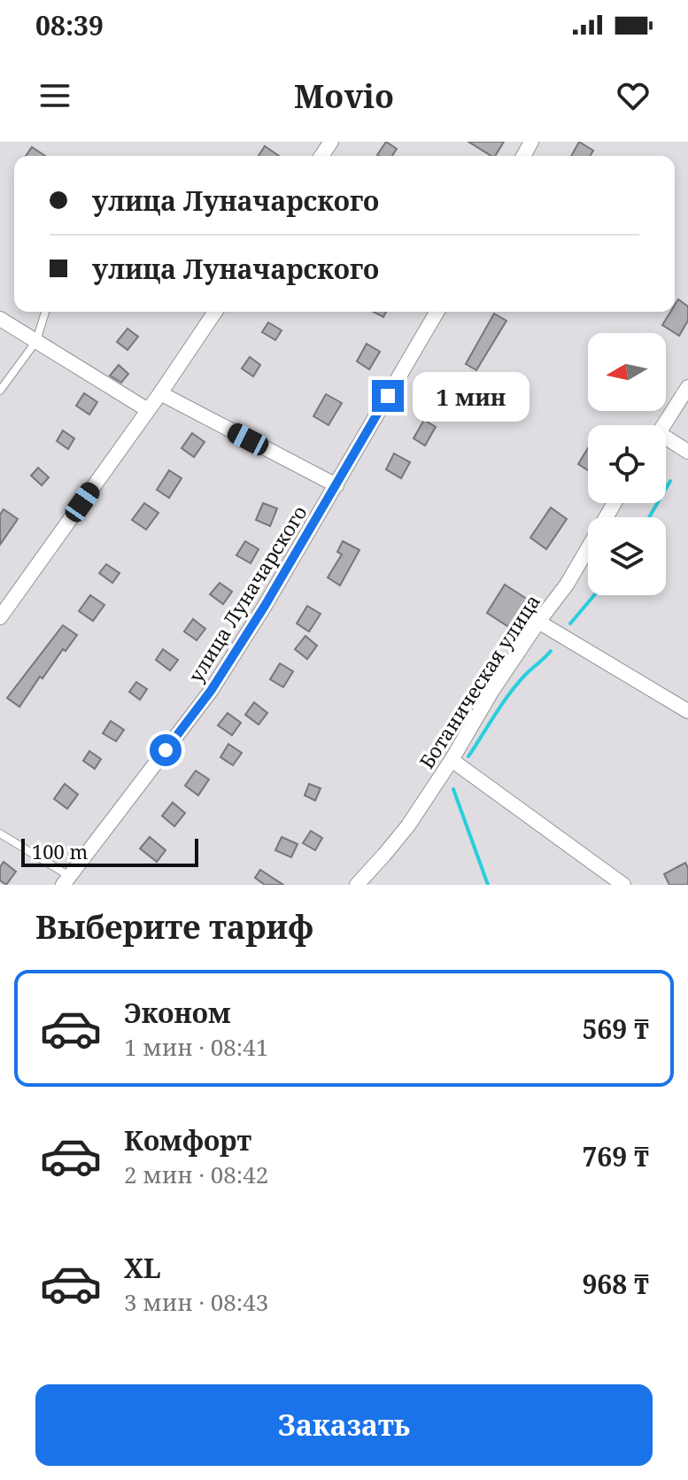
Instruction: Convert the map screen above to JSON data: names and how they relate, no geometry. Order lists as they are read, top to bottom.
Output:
{
  "streets": {
    "street": ["улица Луначарского", "Ботаническая улица"]
  },
  "scale_bar": "100 m",
  "north": "left",
  "page": {
    "status": "08:39",
    "header": "Movio",
    "banner": ["улица Луначарского", "улица Луначарского"],
    "bubble": "1 мин",
    "scale": "100 m",
    "heading": "Выберите тариф",
    "list": [
      {
        "name": "Эконом",
        "note": "1 мин · 08:41",
        "value": "569 ₸"
      },
      {
        "name": "Комфорт",
        "note": "2 мин · 08:42",
        "value": "769 ₸"
      },
      {
        "name": "XL",
        "note": "3 мин · 08:43",
        "value": "968 ₸"
      }
    ],
    "buttons": "Заказать"
  }
}
